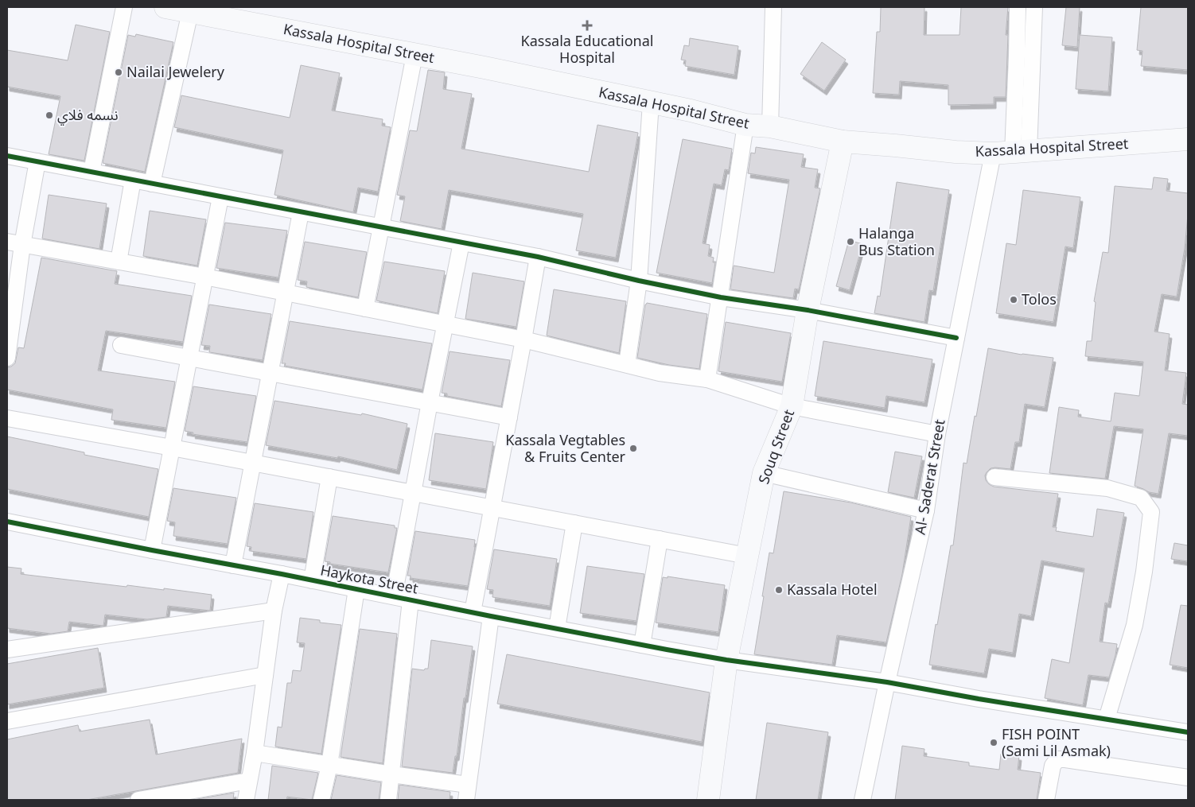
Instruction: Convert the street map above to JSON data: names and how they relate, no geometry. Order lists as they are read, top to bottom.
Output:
{
  "streets": {
    "main road": ["Kassala Hospital Street", "Souq Street"],
    "street": ["Al- Saderat Street", "Haykota Street"]
  },
  "crossings": [
    ["Kassala Hospital Street", "Souq Street"],
    ["Kassala Hospital Street", "Al- Saderat Street"],
    ["Souq Street", "Haykota Street"],
    ["Al- Saderat Street", "Haykota Street"]
  ],
  "places": {
    "health": ["Kassala Educational Hospital"],
    "other": [
      "Nailai Jewelery",
      "نسمه فلاي",
      "Halanga Bus Station",
      "Tolos",
      "Kassala Vegtables & Fruits Center",
      "Kassala Hotel",
      "FISH POINT (Sami Lil Asmak)"
    ]
  }
}
